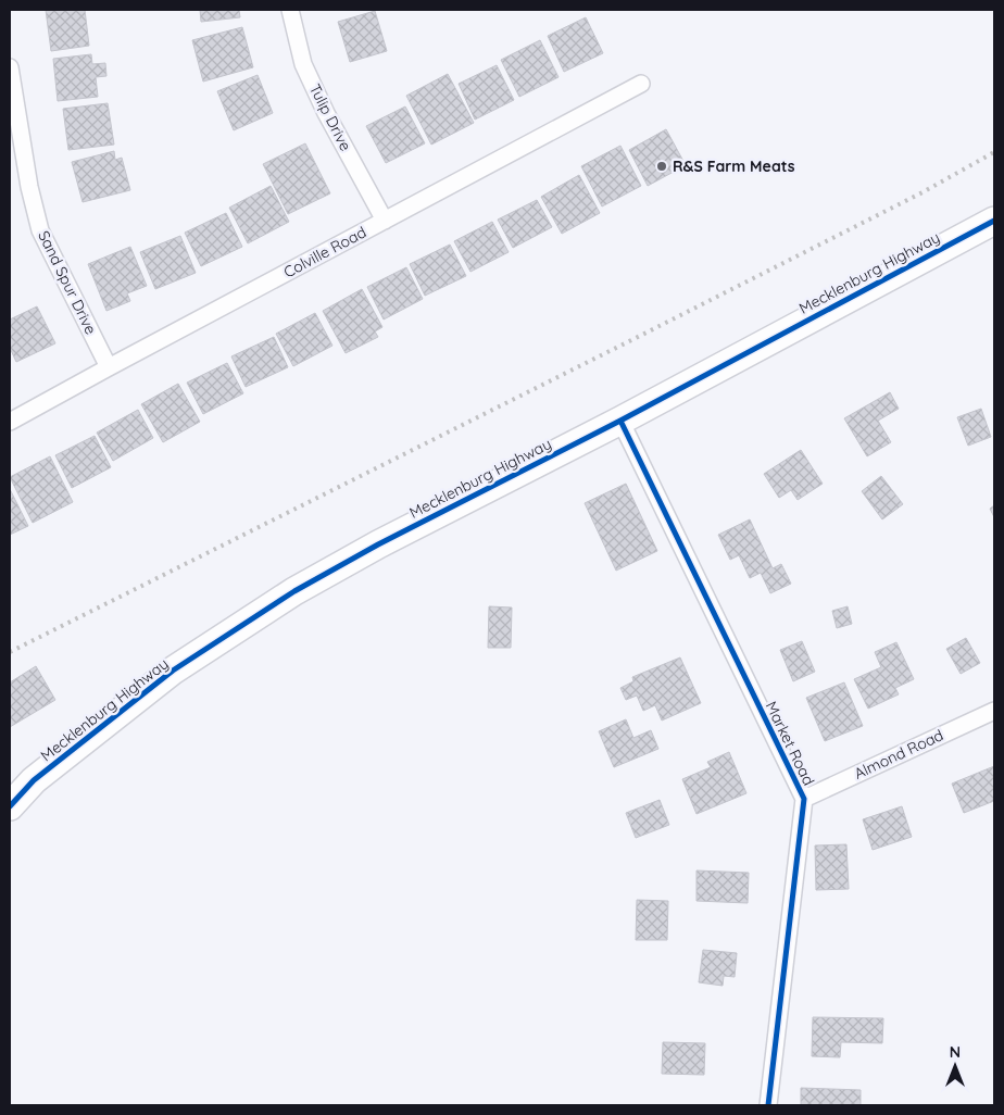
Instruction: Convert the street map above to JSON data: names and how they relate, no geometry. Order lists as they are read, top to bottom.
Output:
{
  "streets": {
    "main road": ["Mecklenburg Highway"],
    "street": [
      "Tulip Drive",
      "Colville Road",
      "Sand Spur Drive",
      "Market Road",
      "Almond Road"
    ]
  },
  "crossings": [
    ["Tulip Drive", "Colville Road"],
    ["Colville Road", "Sand Spur Drive"],
    ["Mecklenburg Highway", "Market Road"],
    ["Market Road", "Almond Road"]
  ],
  "places": ["R&S Farm Meats"],
  "north": "top"
}
